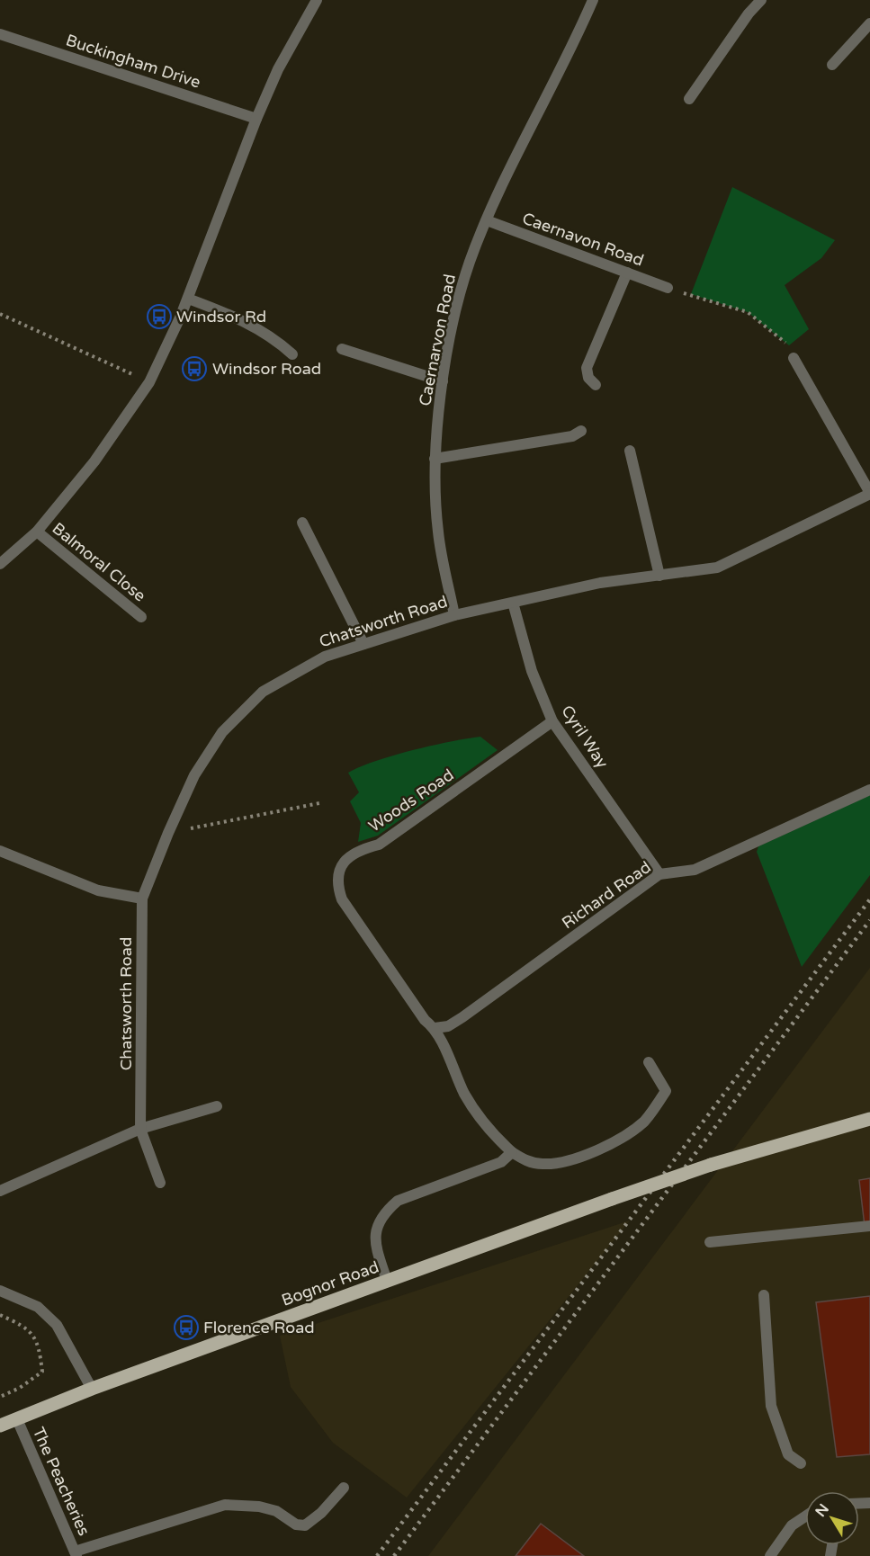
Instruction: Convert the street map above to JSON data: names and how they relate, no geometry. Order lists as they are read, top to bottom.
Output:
{
  "streets": {
    "main road": ["Bognor Road"],
    "street": [
      "Buckingham Drive",
      "Caernavon Road",
      "Caernarvon Road",
      "Balmoral Close",
      "Chatsworth Road",
      "Cyril Way",
      "Woods Road",
      "Richard Road",
      "The Peacheries"
    ]
  },
  "crossings": [
    ["Caernavon Road", "Caernarvon Road"],
    ["Caernarvon Road", "Chatsworth Road"],
    ["Chatsworth Road", "Cyril Way"],
    ["Cyril Way", "Woods Road"],
    ["Cyril Way", "Richard Road"],
    ["Woods Road", "Richard Road"],
    ["Bognor Road", "The Peacheries"]
  ],
  "places": {
    "bus stop": ["Windsor Rd", "Windsor Road", "Florence Road"]
  },
  "north": "top left"
}
